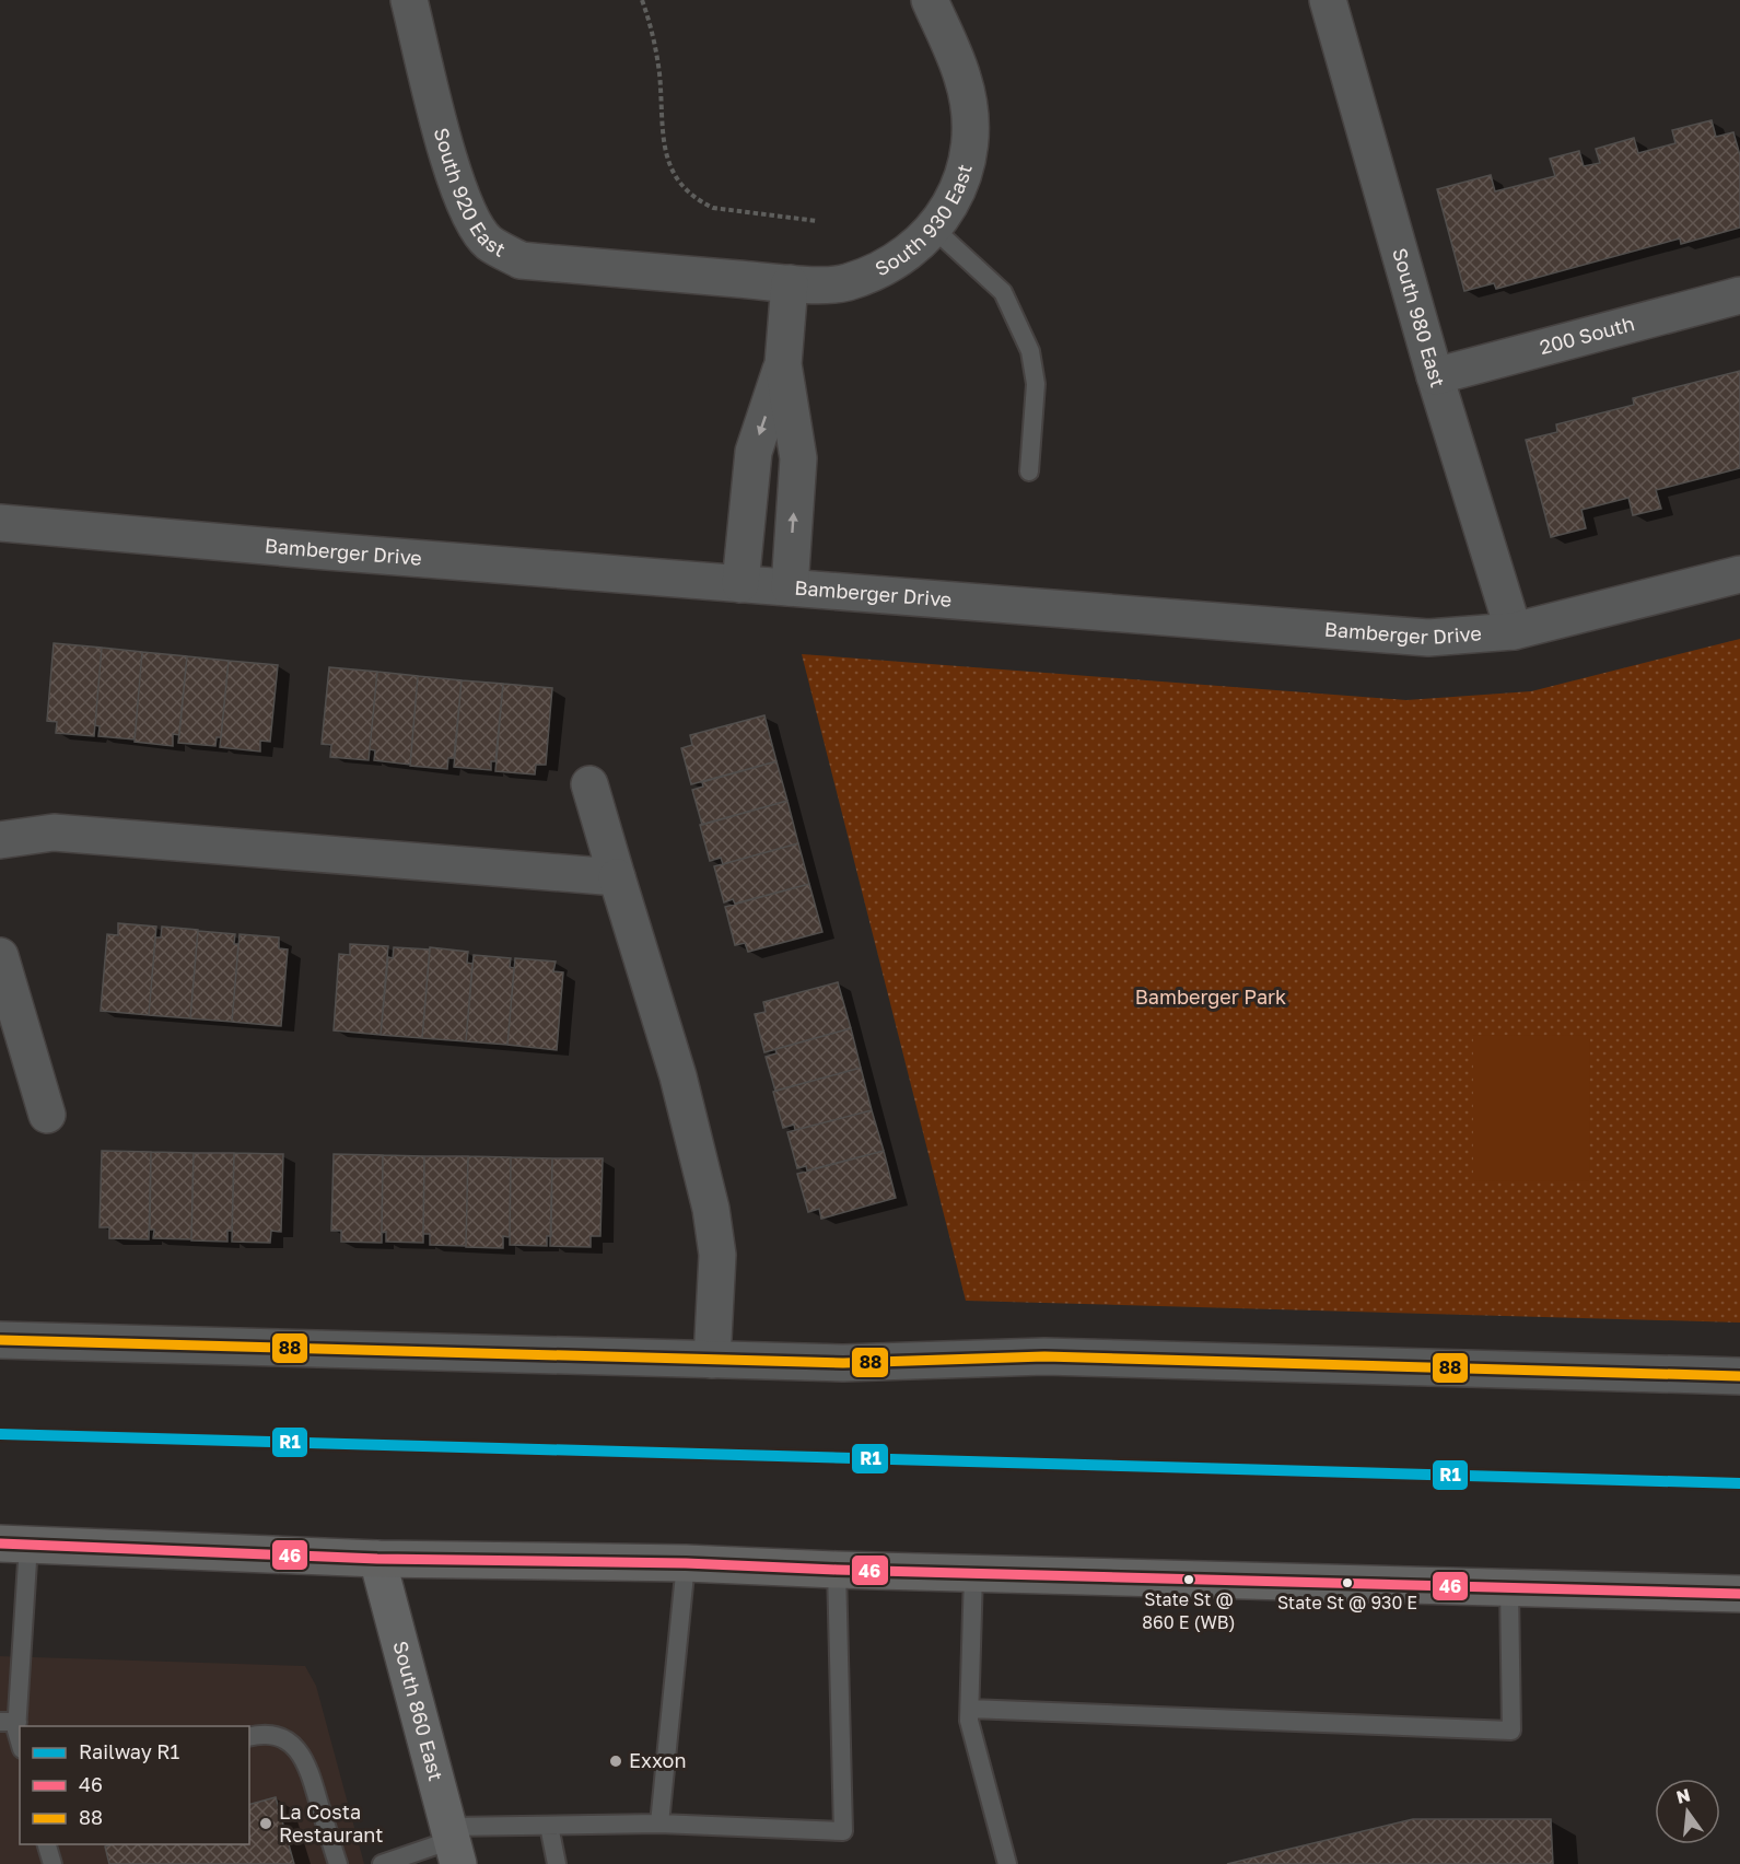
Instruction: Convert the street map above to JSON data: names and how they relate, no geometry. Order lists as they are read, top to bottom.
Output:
{
  "streets": {
    "street": [
      "South 920 East",
      "South 930 East",
      "South 980 East",
      "200 South",
      "Bamberger Drive",
      "South 860 East"
    ]
  },
  "crossings": [
    ["South 920 East", "South 930 East"],
    ["South 980 East", "200 South"],
    ["South 980 East", "Bamberger Drive"]
  ],
  "parks": ["Bamberger Park"],
  "places": [
    "State St @ 860 E (WB)",
    "State St @ 930 E",
    "Exxon",
    "La Costa Restaurant"
  ],
  "lines": ["transit line 88", "rail line R1", "transit line 46"],
  "legend": ["Railway R1", "46", "88"],
  "north": "top"
}
